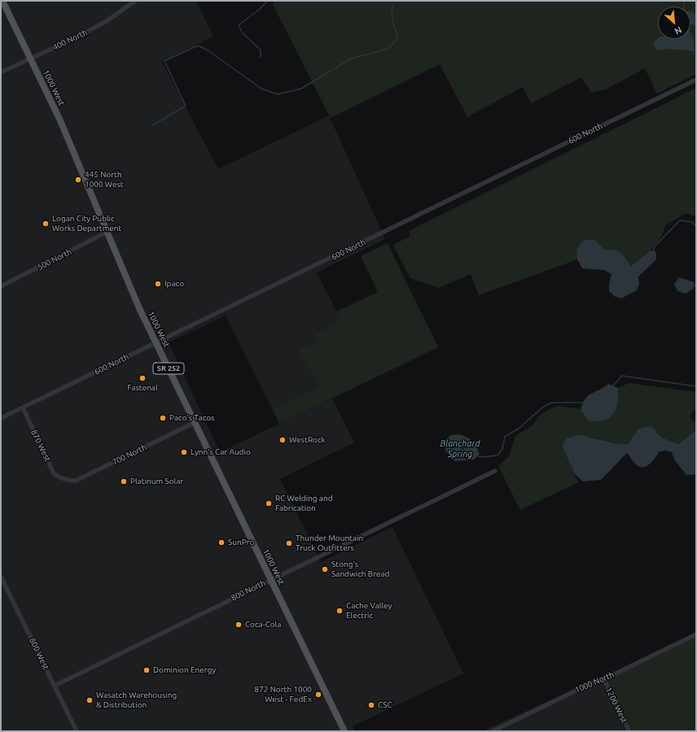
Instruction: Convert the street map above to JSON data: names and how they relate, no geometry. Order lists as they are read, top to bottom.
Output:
{
  "streets": {
    "main road": ["1000 West", "SR 252"],
    "street": [
      "400 North",
      "600 North",
      "500 North",
      "870 West",
      "700 North",
      "800 North",
      "800 West",
      "1000 North",
      "1200 West"
    ]
  },
  "crossings": [
    ["400 North", "1000 West"],
    ["1000 West", "600 North"],
    ["1000 West", "500 North"],
    ["1000 West", "700 North"],
    ["1000 West", "800 North"],
    ["600 North", "870 West"],
    ["870 West", "700 North"],
    ["800 North", "800 West"],
    ["1000 North", "1200 West"]
  ],
  "water": ["Blanchard Spring"],
  "places": [
    "445 North 1000 West",
    "Logan City Public Works Department",
    "Ipaco",
    "Fastenal",
    "Paco's Tacos",
    "WestRock",
    "Lynn's Car Audio",
    "Platinum Solar",
    "RC Welding and Fabrication",
    "SunPro",
    "Thunder Mountain Truck Outfitters",
    "Stong's Sandwich Bread",
    "Cache Valley Electric",
    "Coca-Cola",
    "Dominion Energy",
    "872 North 1000 West - FedEx",
    "Wasatch Warehousing & Distribution",
    "CSC"
  ],
  "north": "bottom right"
}
